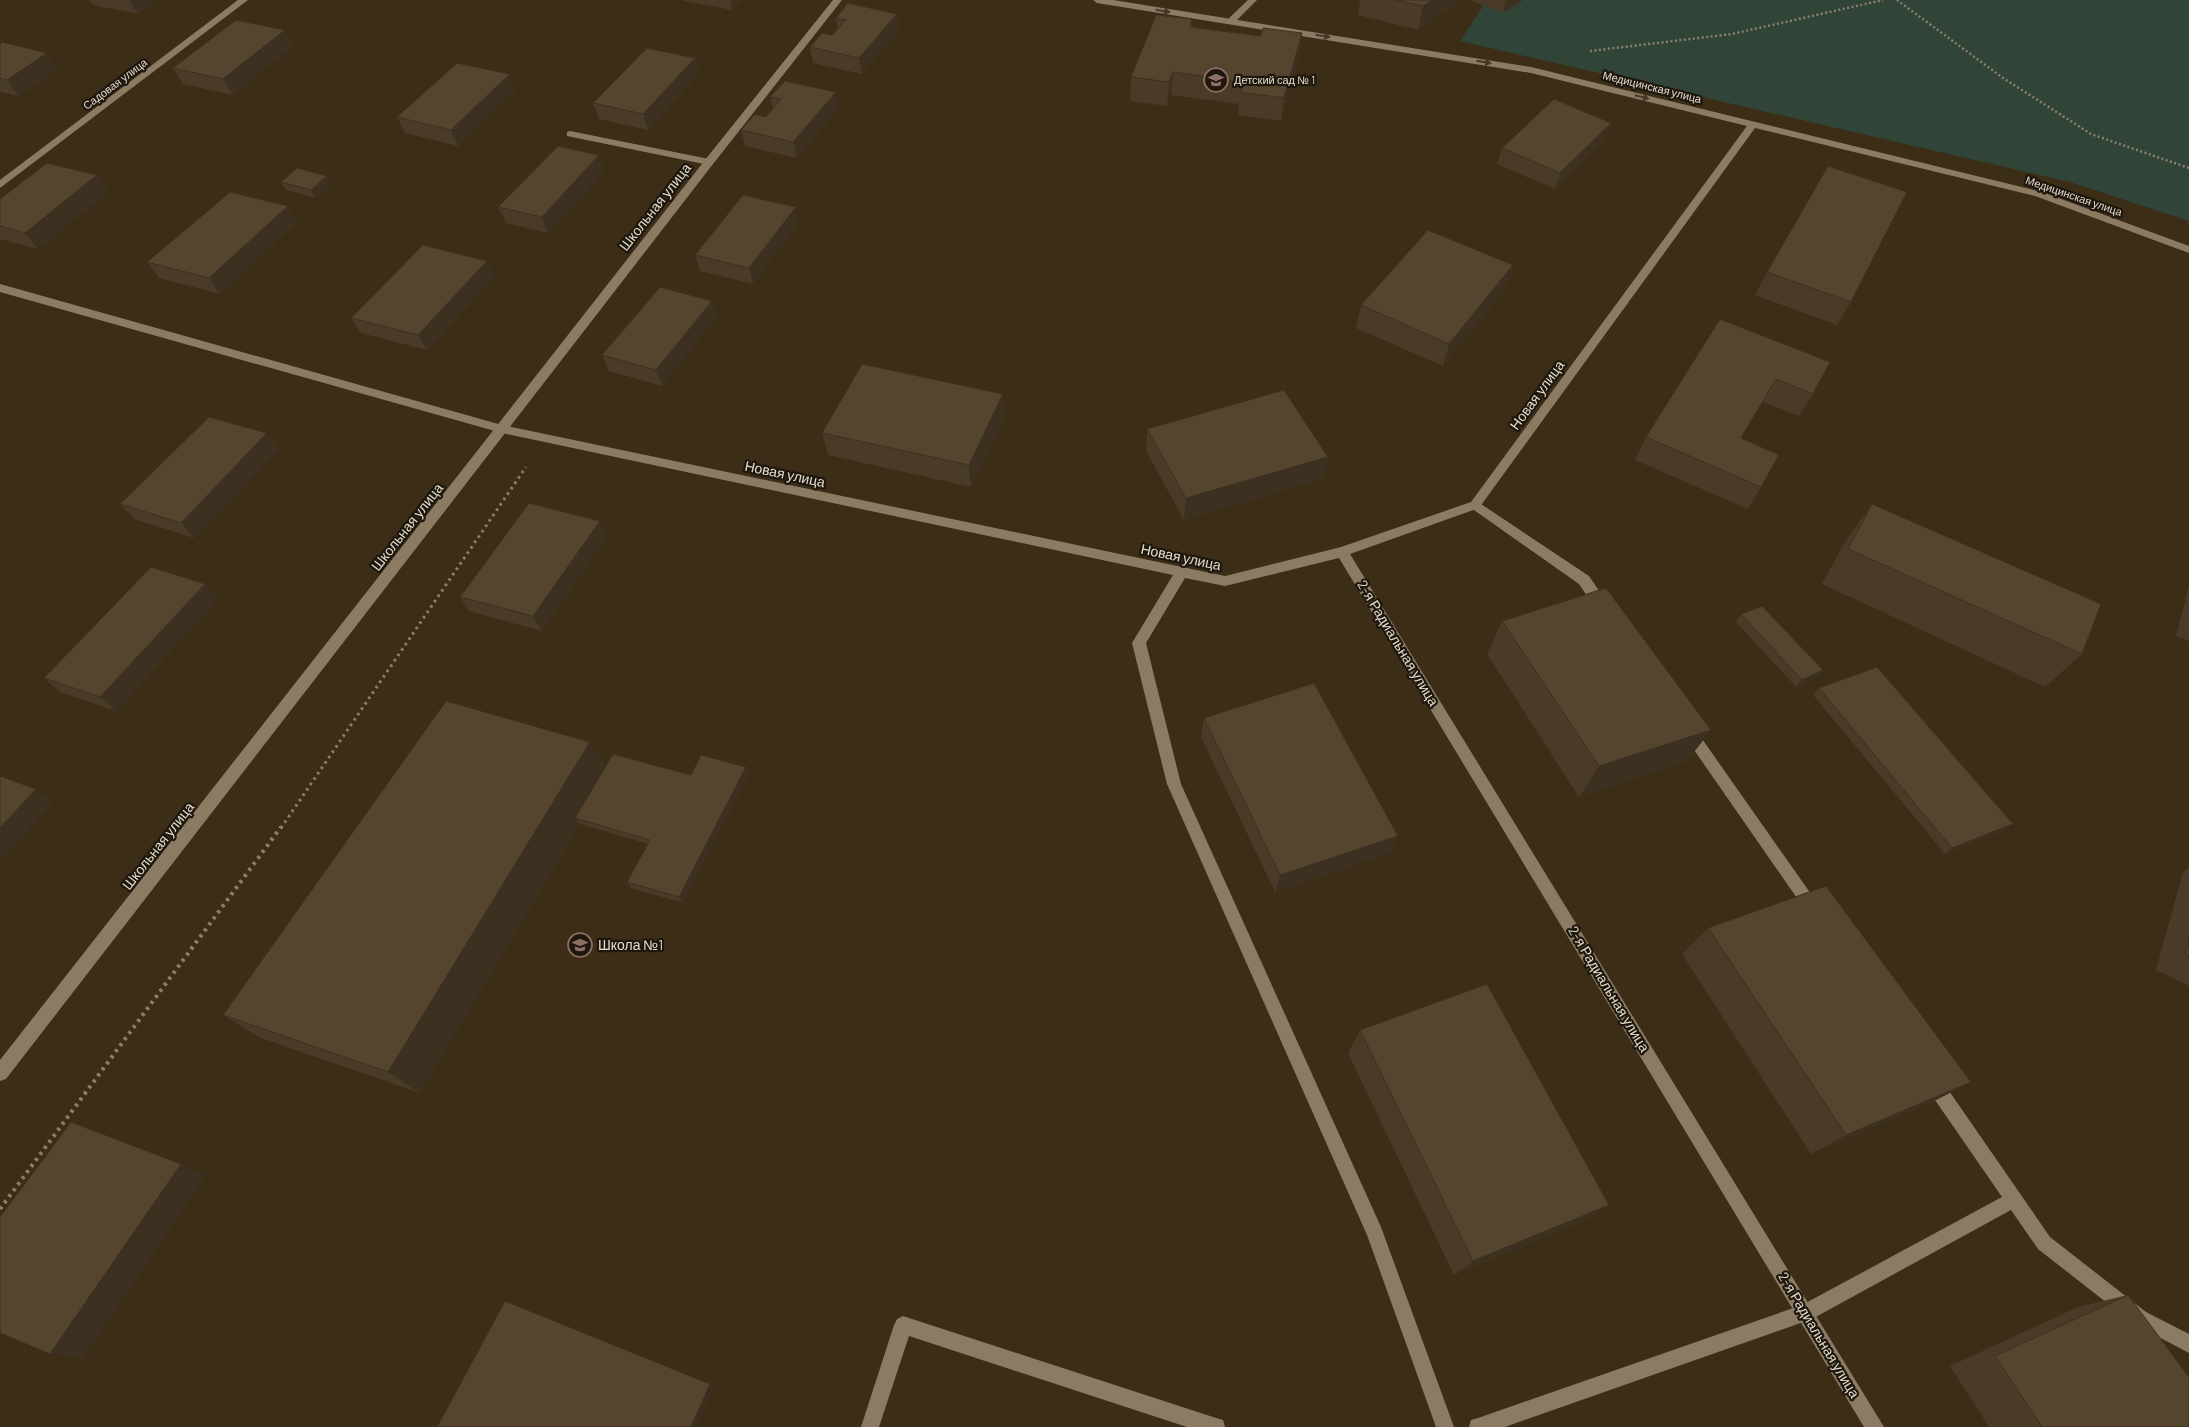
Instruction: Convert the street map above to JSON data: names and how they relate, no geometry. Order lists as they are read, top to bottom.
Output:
{
  "streets": {
    "street": [
      "Садовая улица",
      "Медицинская улица",
      "Школьная улица",
      "Новая улица",
      "2-я Радиальная улица"
    ]
  },
  "crossings": [
    ["Медицинская улица", "Новая улица"],
    ["Школьная улица", "Новая улица"],
    ["Новая улица", "2-я Радиальная улица"]
  ],
  "one_way": ["Медицинская улица"],
  "places": {
    "school or university": ["Детский сад № 1", "Школа №1"]
  }
}
